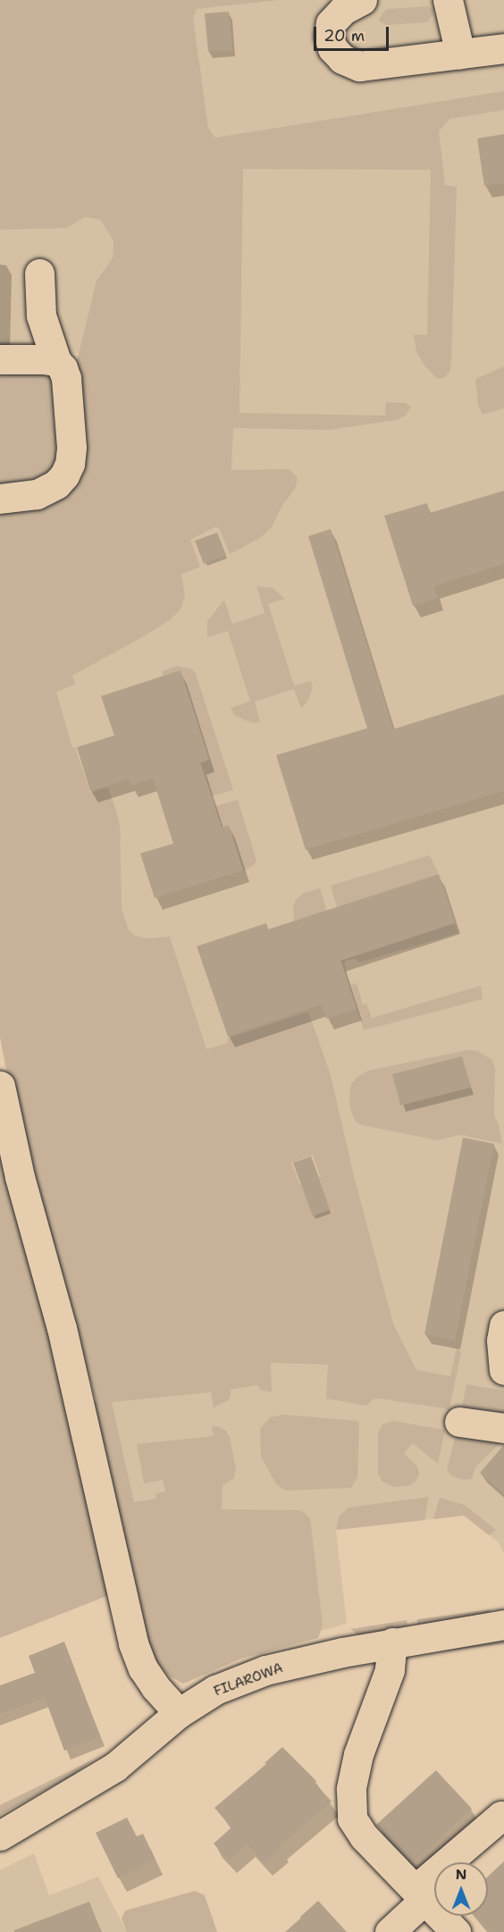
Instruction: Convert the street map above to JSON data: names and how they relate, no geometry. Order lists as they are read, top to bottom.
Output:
{
  "streets": {
    "street": ["FILAROWA"]
  },
  "scale_bar": "20 m",
  "north": "top"
}
